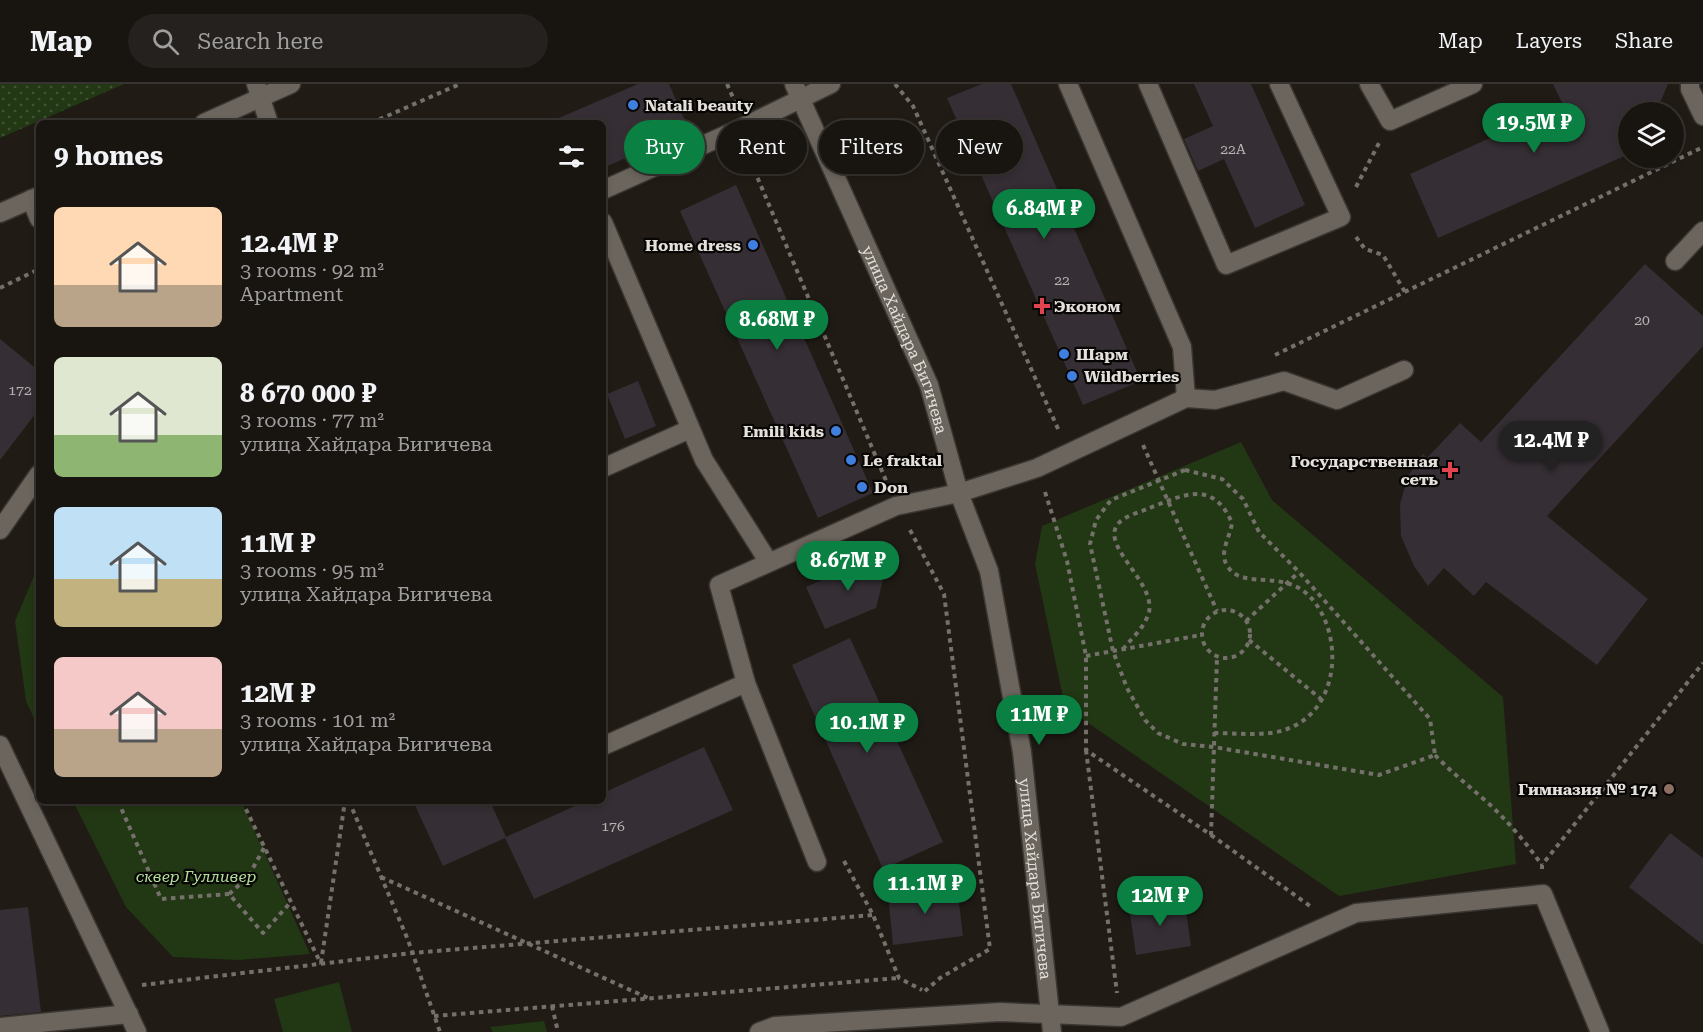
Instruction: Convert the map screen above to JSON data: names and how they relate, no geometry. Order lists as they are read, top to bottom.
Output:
{
  "streets": {
    "street": ["улица Хайдара Бигичева"]
  },
  "parks": ["сквер Гулливер"],
  "places": {
    "other": [
      "Natali beauty",
      "Home dress",
      "Шарм",
      "Wildberries",
      "Emili kids",
      "Le fraktal",
      "Don",
      "Гимназия № 174"
    ],
    "health": ["Эконом", "Государственная сеть"]
  },
  "house_numbers": [
    "22А",
    "22",
    "20",
    "172",
    "176"
  ],
  "page": {
    "header": "Map",
    "search": "Search here",
    "nav": ["Map", "Layers", "Share"],
    "price": [
      "19.5M ₽",
      "6.84M ₽",
      "8.68M ₽",
      "12.4M ₽",
      "8.67M ₽",
      "11M ₽",
      "10.1M ₽",
      "11.1M ₽",
      "12M ₽"
    ],
    "chip": [
      "Buy",
      "Rent",
      "Filters",
      "New"
    ],
    "heading": "9 homes",
    "list": [
      {
        "name": "12.4M ₽",
        "note": "3 rooms · 92 m² · Apartment"
      },
      {
        "name": "8 670 000 ₽",
        "note": "3 rooms · 77 m² · улица Хайдара Бигичева"
      },
      {
        "name": "11M ₽",
        "note": "3 rooms · 95 m² · улица Хайдара Бигичева"
      },
      {
        "name": "12M ₽",
        "note": "3 rooms · 101 m² · улица Хайдара Бигичева"
      }
    ]
  }
}
